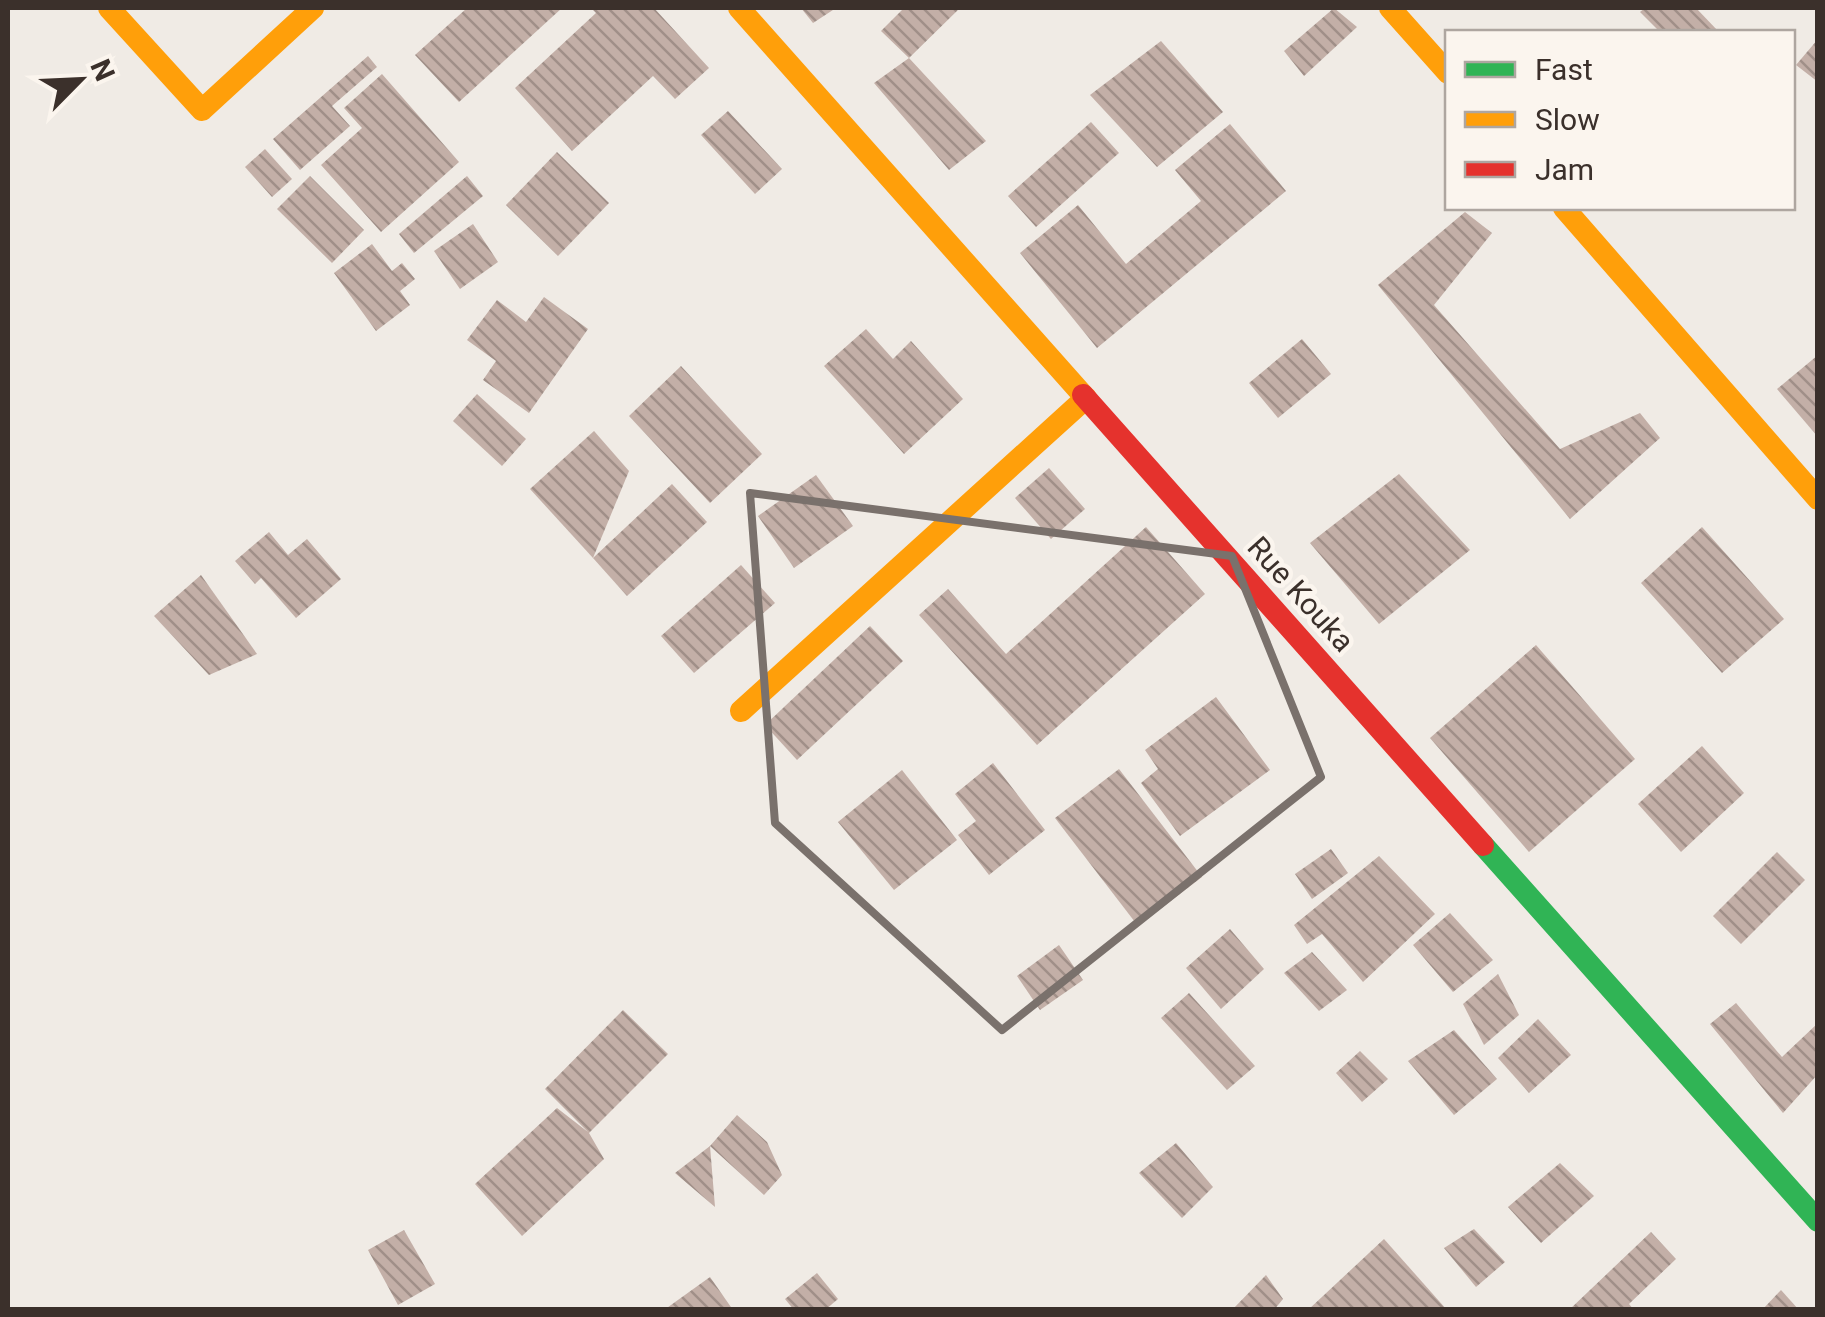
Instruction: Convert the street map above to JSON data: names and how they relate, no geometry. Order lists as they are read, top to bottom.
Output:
{
  "streets": {
    "street": ["Rue Kouka"]
  },
  "legend": ["Fast", "Slow", "Jam"],
  "north": "top right"
}
